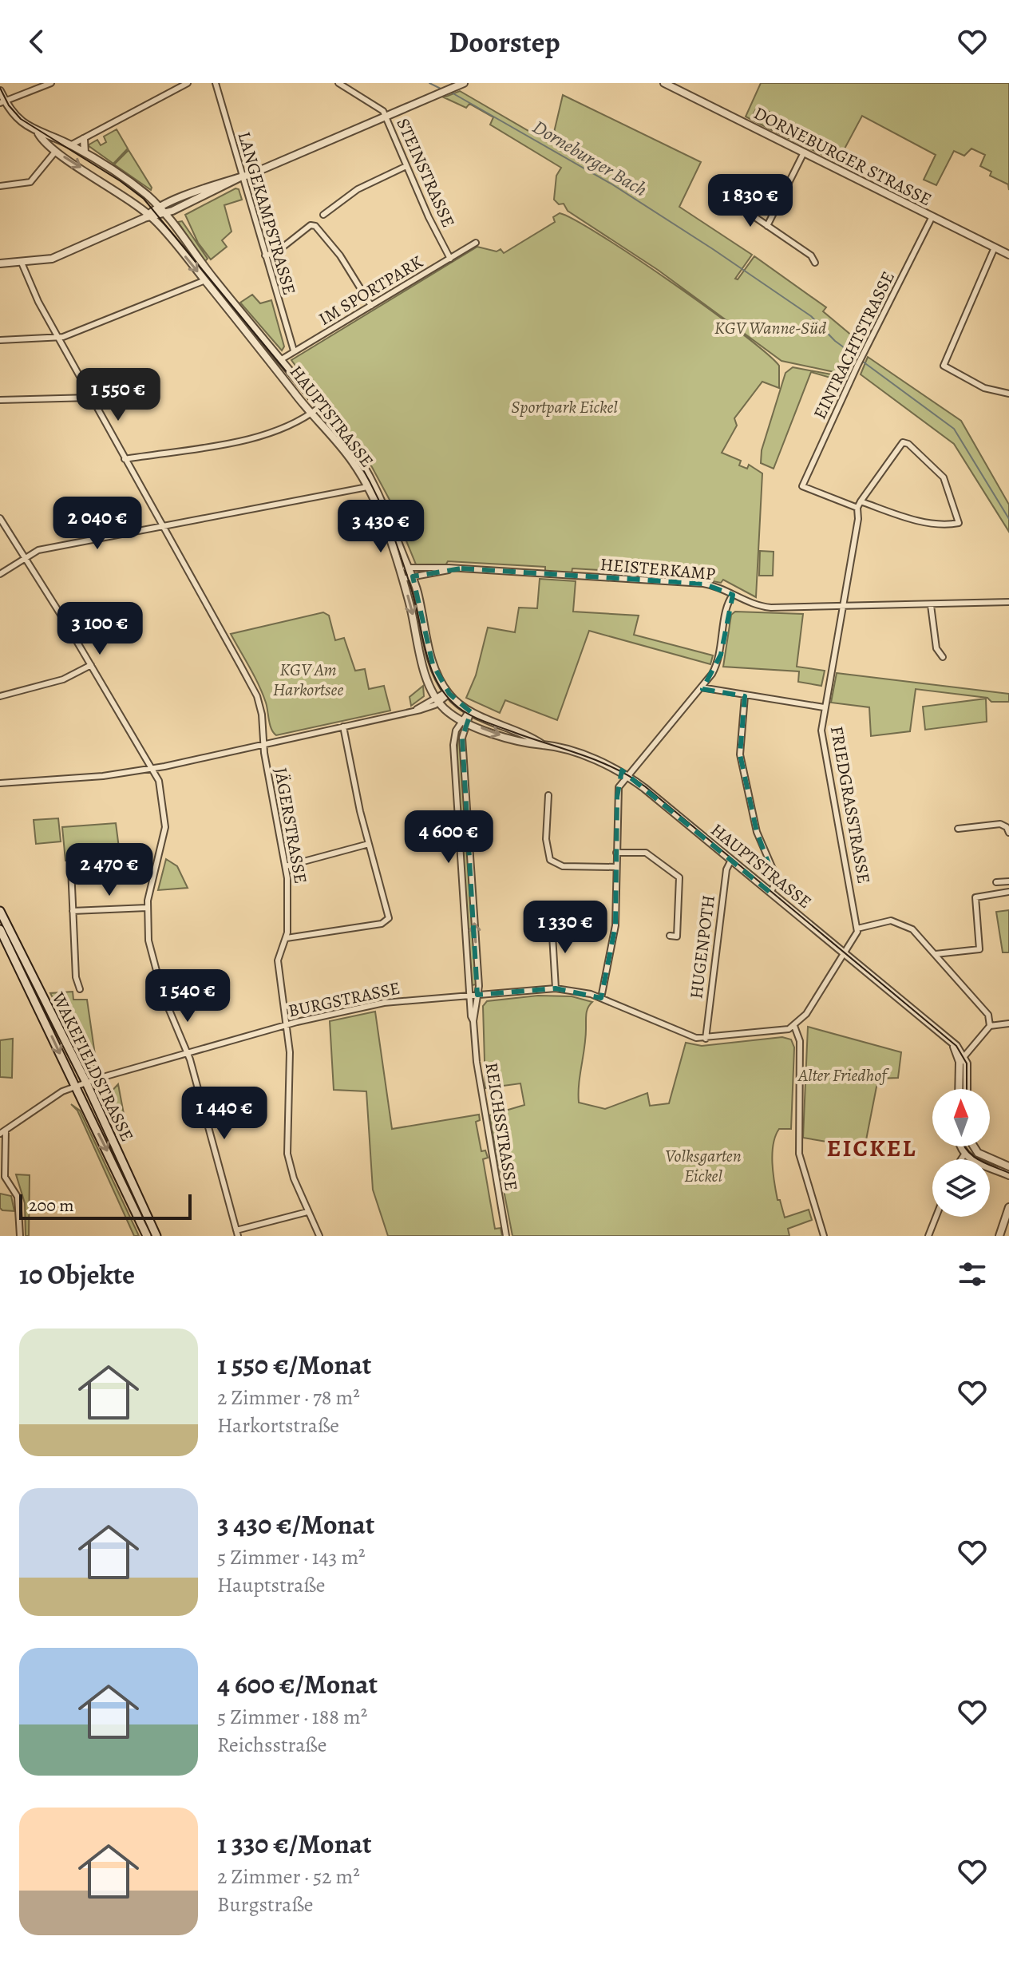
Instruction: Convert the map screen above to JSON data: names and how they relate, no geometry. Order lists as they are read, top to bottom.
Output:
{
  "streets": {
    "main road": ["WAKEFIELDSTRASSE"],
    "street": [
      "DORNEBURGER STRASSE",
      "STEINSTRASSE",
      "LANGEKAMPSTRASSE",
      "IM SPORTPARK",
      "EINTRACHTSTRASSE",
      "HAUPTSTRASSE",
      "HEISTERKAMP",
      "FRIEDGRASSTRASSE",
      "JÄGERSTRASSE",
      "HUGENPOTH",
      "BURGSTRASSE",
      "REICHSSTRASSE"
    ]
  },
  "crossings": [
    ["DORNEBURGER STRASSE", "EINTRACHTSTRASSE"],
    ["STEINSTRASSE", "IM SPORTPARK"],
    ["LANGEKAMPSTRASSE", "IM SPORTPARK"],
    ["IM SPORTPARK", "HAUPTSTRASSE"],
    ["EINTRACHTSTRASSE", "FRIEDGRASSTRASSE"],
    ["HAUPTSTRASSE", "HEISTERKAMP"],
    ["HAUPTSTRASSE", "HUGENPOTH"],
    ["HAUPTSTRASSE", "REICHSSTRASSE"],
    ["HEISTERKAMP", "FRIEDGRASSTRASSE"],
    ["JÄGERSTRASSE", "BURGSTRASSE"],
    ["HUGENPOTH", "BURGSTRASSE"],
    ["BURGSTRASSE", "WAKEFIELDSTRASSE"],
    ["BURGSTRASSE", "REICHSSTRASSE"]
  ],
  "districts": ["EICKEL"],
  "water": ["Dorneburger Bach"],
  "parks": [
    "KGV Wanne-Süd",
    "Sportpark Eickel",
    "KGV Am Harkortsee",
    "Alter Friedhof",
    "Volksgarten Eickel"
  ],
  "scale_bar": "200 m",
  "north": "top",
  "page": {
    "header": "Doorstep",
    "price": [
      "1 830 €",
      "1 550 €",
      "2 040 €",
      "3 430 €",
      "3 100 €",
      "4 600 €",
      "2 470 €",
      "1 330 €",
      "1 540 €",
      "1 440 €"
    ],
    "scale": "200 m",
    "heading": "10 Objekte",
    "list": [
      {
        "name": "1 550 €/Monat",
        "note": "2 Zimmer · 78 m² · Harkortstraße"
      },
      {
        "name": "3 430 €/Monat",
        "note": "5 Zimmer · 143 m² · Hauptstraße"
      },
      {
        "name": "4 600 €/Monat",
        "note": "5 Zimmer · 188 m² · Reichsstraße"
      },
      {
        "name": "1 330 €/Monat",
        "note": "2 Zimmer · 52 m² · Burgstraße"
      }
    ]
  }
}
